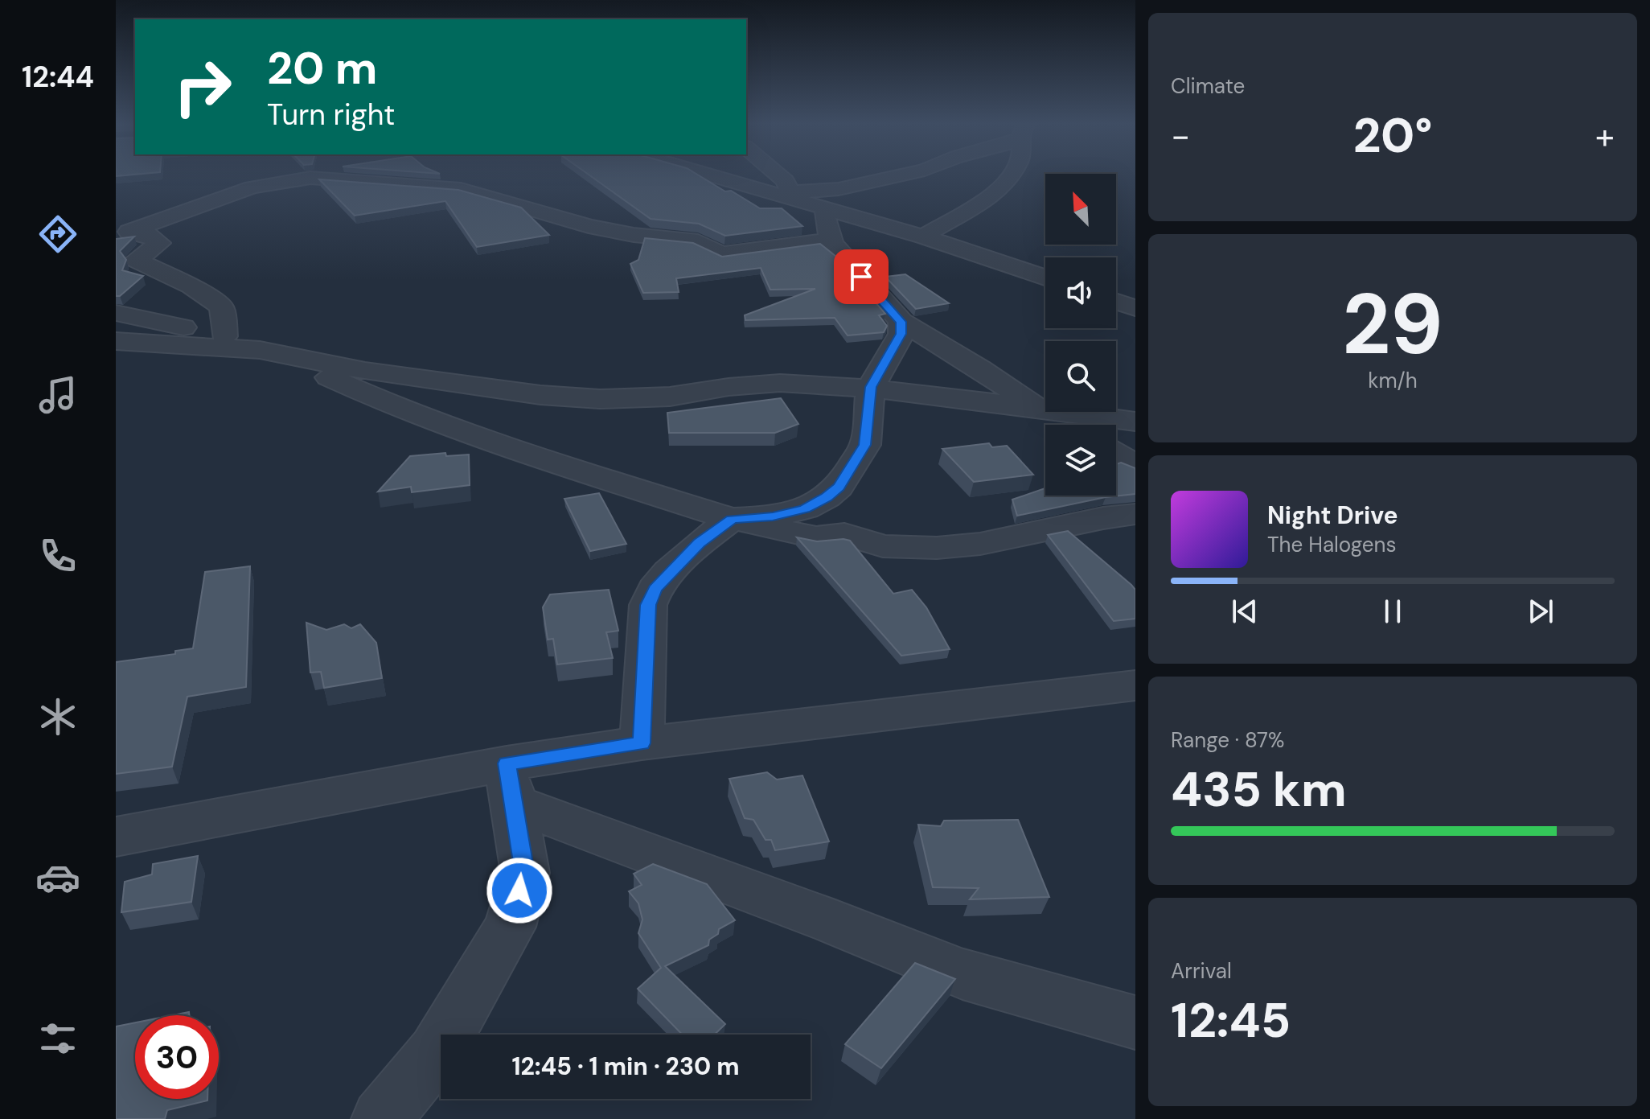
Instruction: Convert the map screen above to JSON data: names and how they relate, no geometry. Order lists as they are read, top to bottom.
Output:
{
  "north": "top left",
  "page": {
    "tabs": "12:44",
    "tile": [
      "Climate",
      ["29", "km/h"],
      ["Range · 87%", "435 km"],
      ["Arrival", "12:45"]
    ],
    "turn": ["20 m", "Turn right"],
    "heat": ["−", "20°", "+"],
    "song": ["Night Drive", "The Halogens"],
    "limit": "30",
    "trip": "12:45 · 1 min · 230 m"
  }
}
